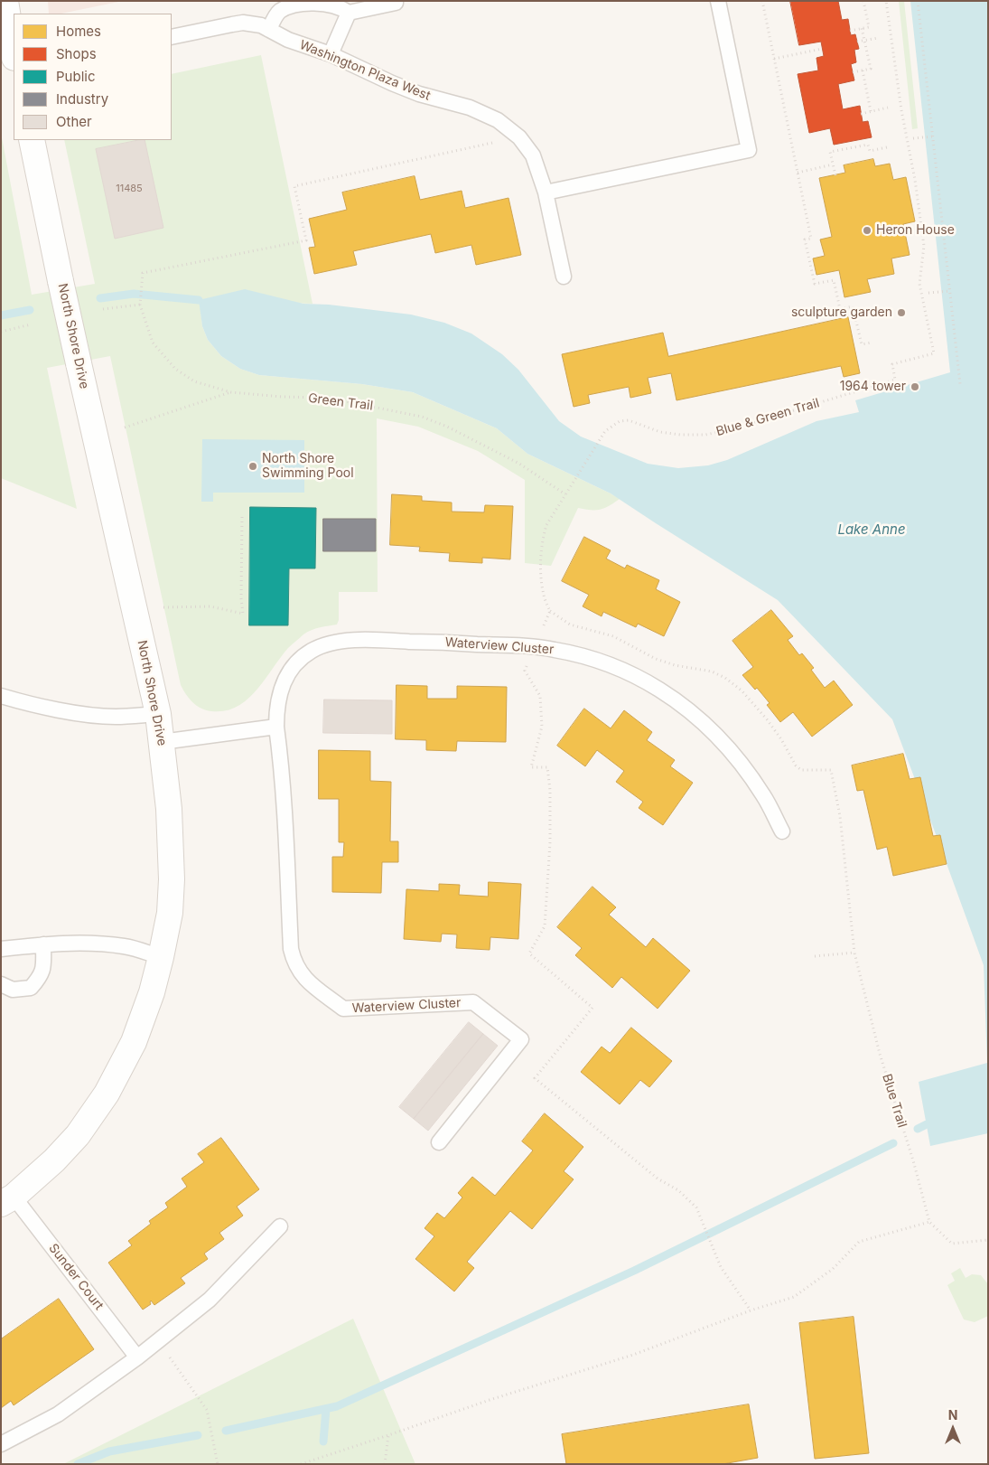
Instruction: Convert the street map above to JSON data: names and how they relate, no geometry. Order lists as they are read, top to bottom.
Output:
{
  "streets": {
    "street": ["North Shore Drive"],
    "lane": ["Washington Plaza West", "Waterview Cluster", "Sunder Court"],
    "path": ["Green Trail", "Blue & Green Trail", "Blue Trail"]
  },
  "crossings": [
    ["North Shore Drive", "Sunder Court"],
    ["Green Trail", "Blue & Green Trail"]
  ],
  "water": ["Lake Anne"],
  "places": [
    "Heron House",
    "sculpture garden",
    "1964 tower",
    "North Shore Swimming Pool"
  ],
  "house_numbers": ["11485"],
  "legend": [
    "Homes",
    "Shops",
    "Public",
    "Industry",
    "Other"
  ],
  "north": "top"
}
